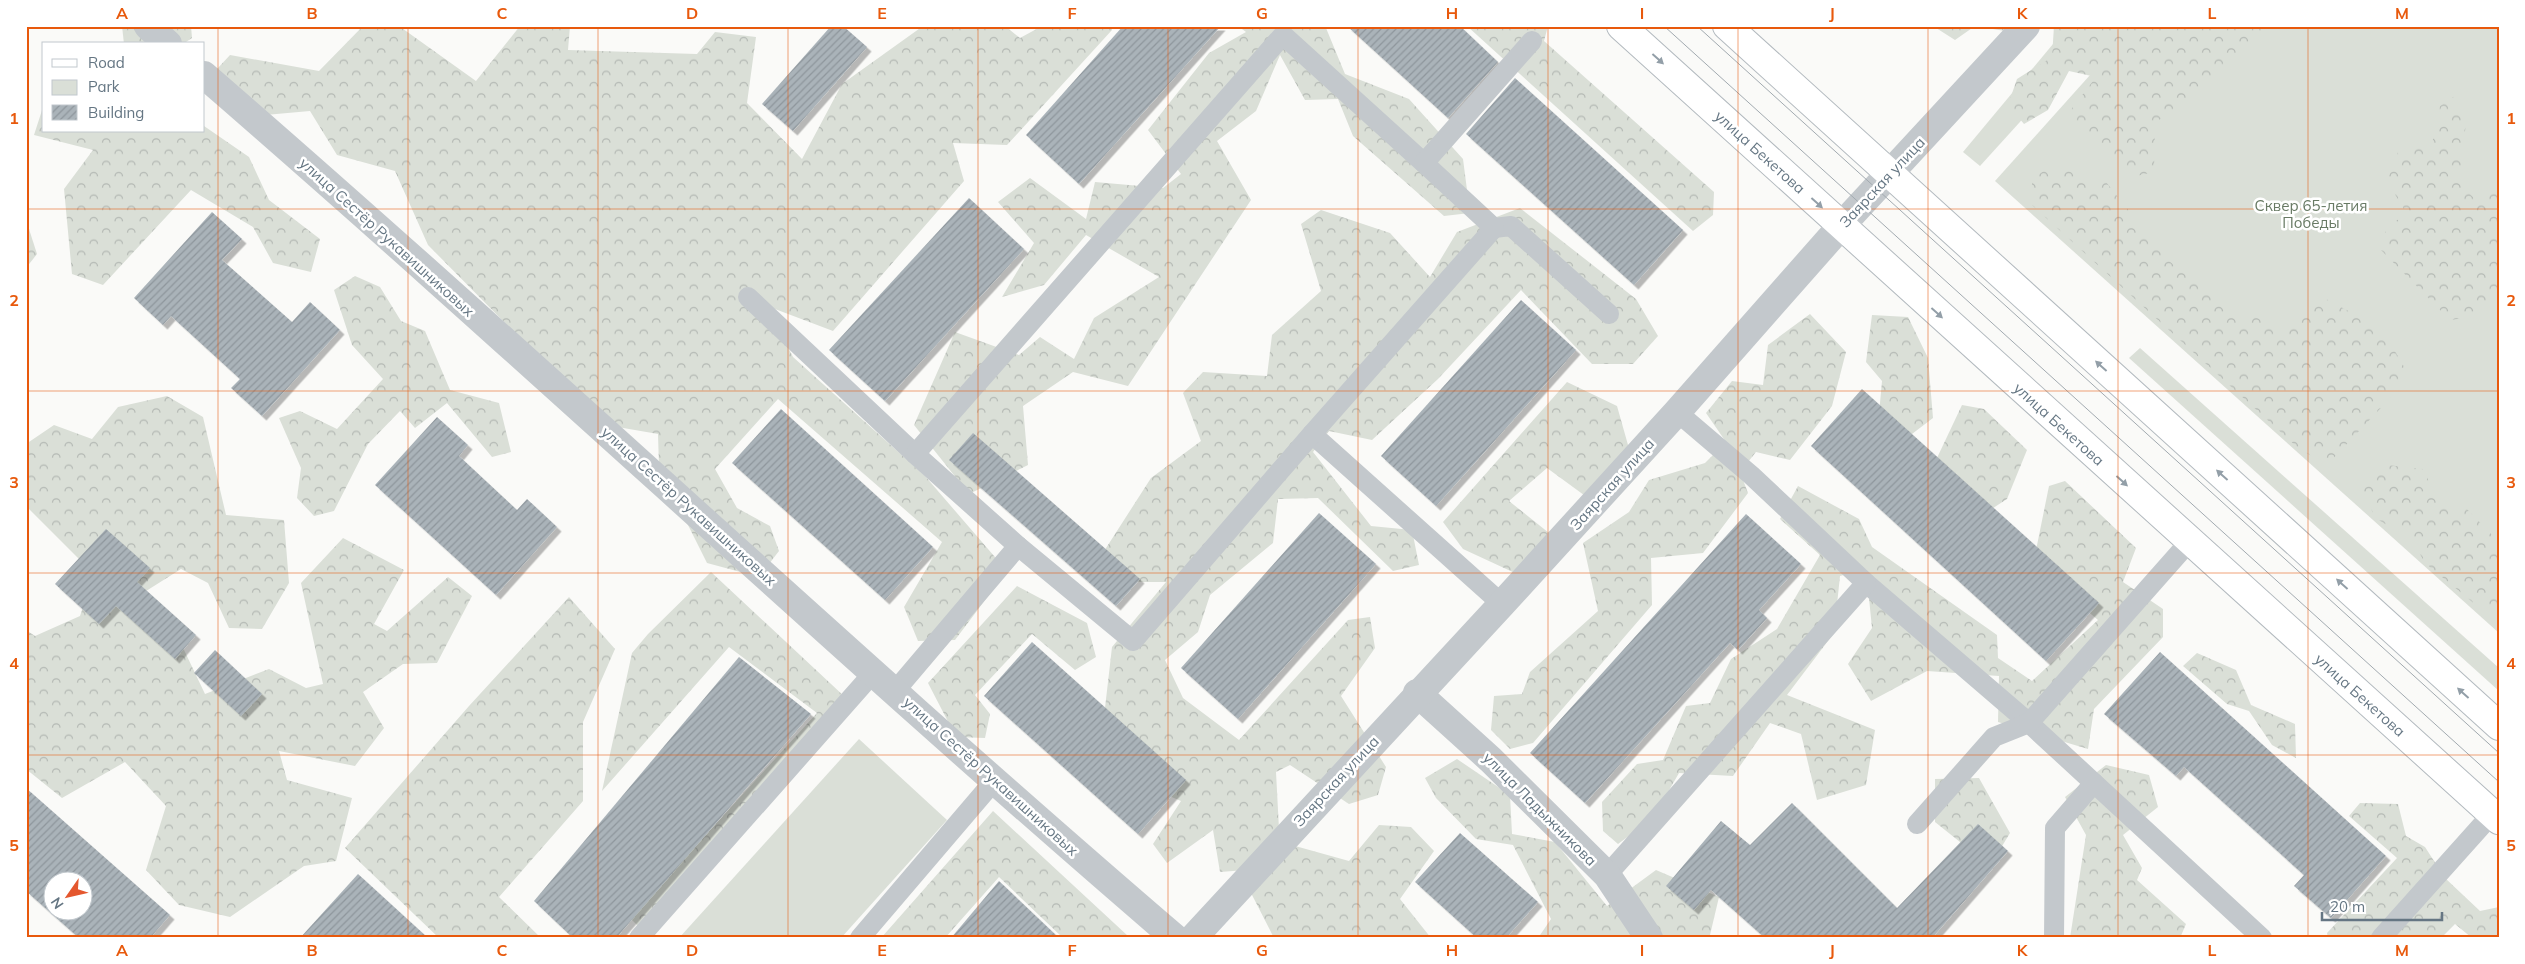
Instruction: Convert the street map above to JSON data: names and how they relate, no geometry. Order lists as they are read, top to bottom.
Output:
{
  "streets": {
    "main road": ["улица Бекетова"],
    "street": ["Заярская улица", "улица Сестёр Рукавишниковых", "улица Ладыжникова"]
  },
  "crossings": [
    ["улица Бекетова", "Заярская улица"],
    ["Заярская улица", "улица Ладыжникова"]
  ],
  "parks": ["Сквер 65-летия Победы"],
  "legend": ["Road", "Park", "Building"],
  "scale_bar": "20 m",
  "north": "bottom left",
  "grid": {
    "columns": [
      "A",
      "B",
      "C",
      "D",
      "E",
      "F",
      "G",
      "H",
      "I",
      "J",
      "K",
      "L",
      "M"
    ],
    "rows": [
      "1",
      "2",
      "3",
      "4",
      "5"
    ]
  }
}
